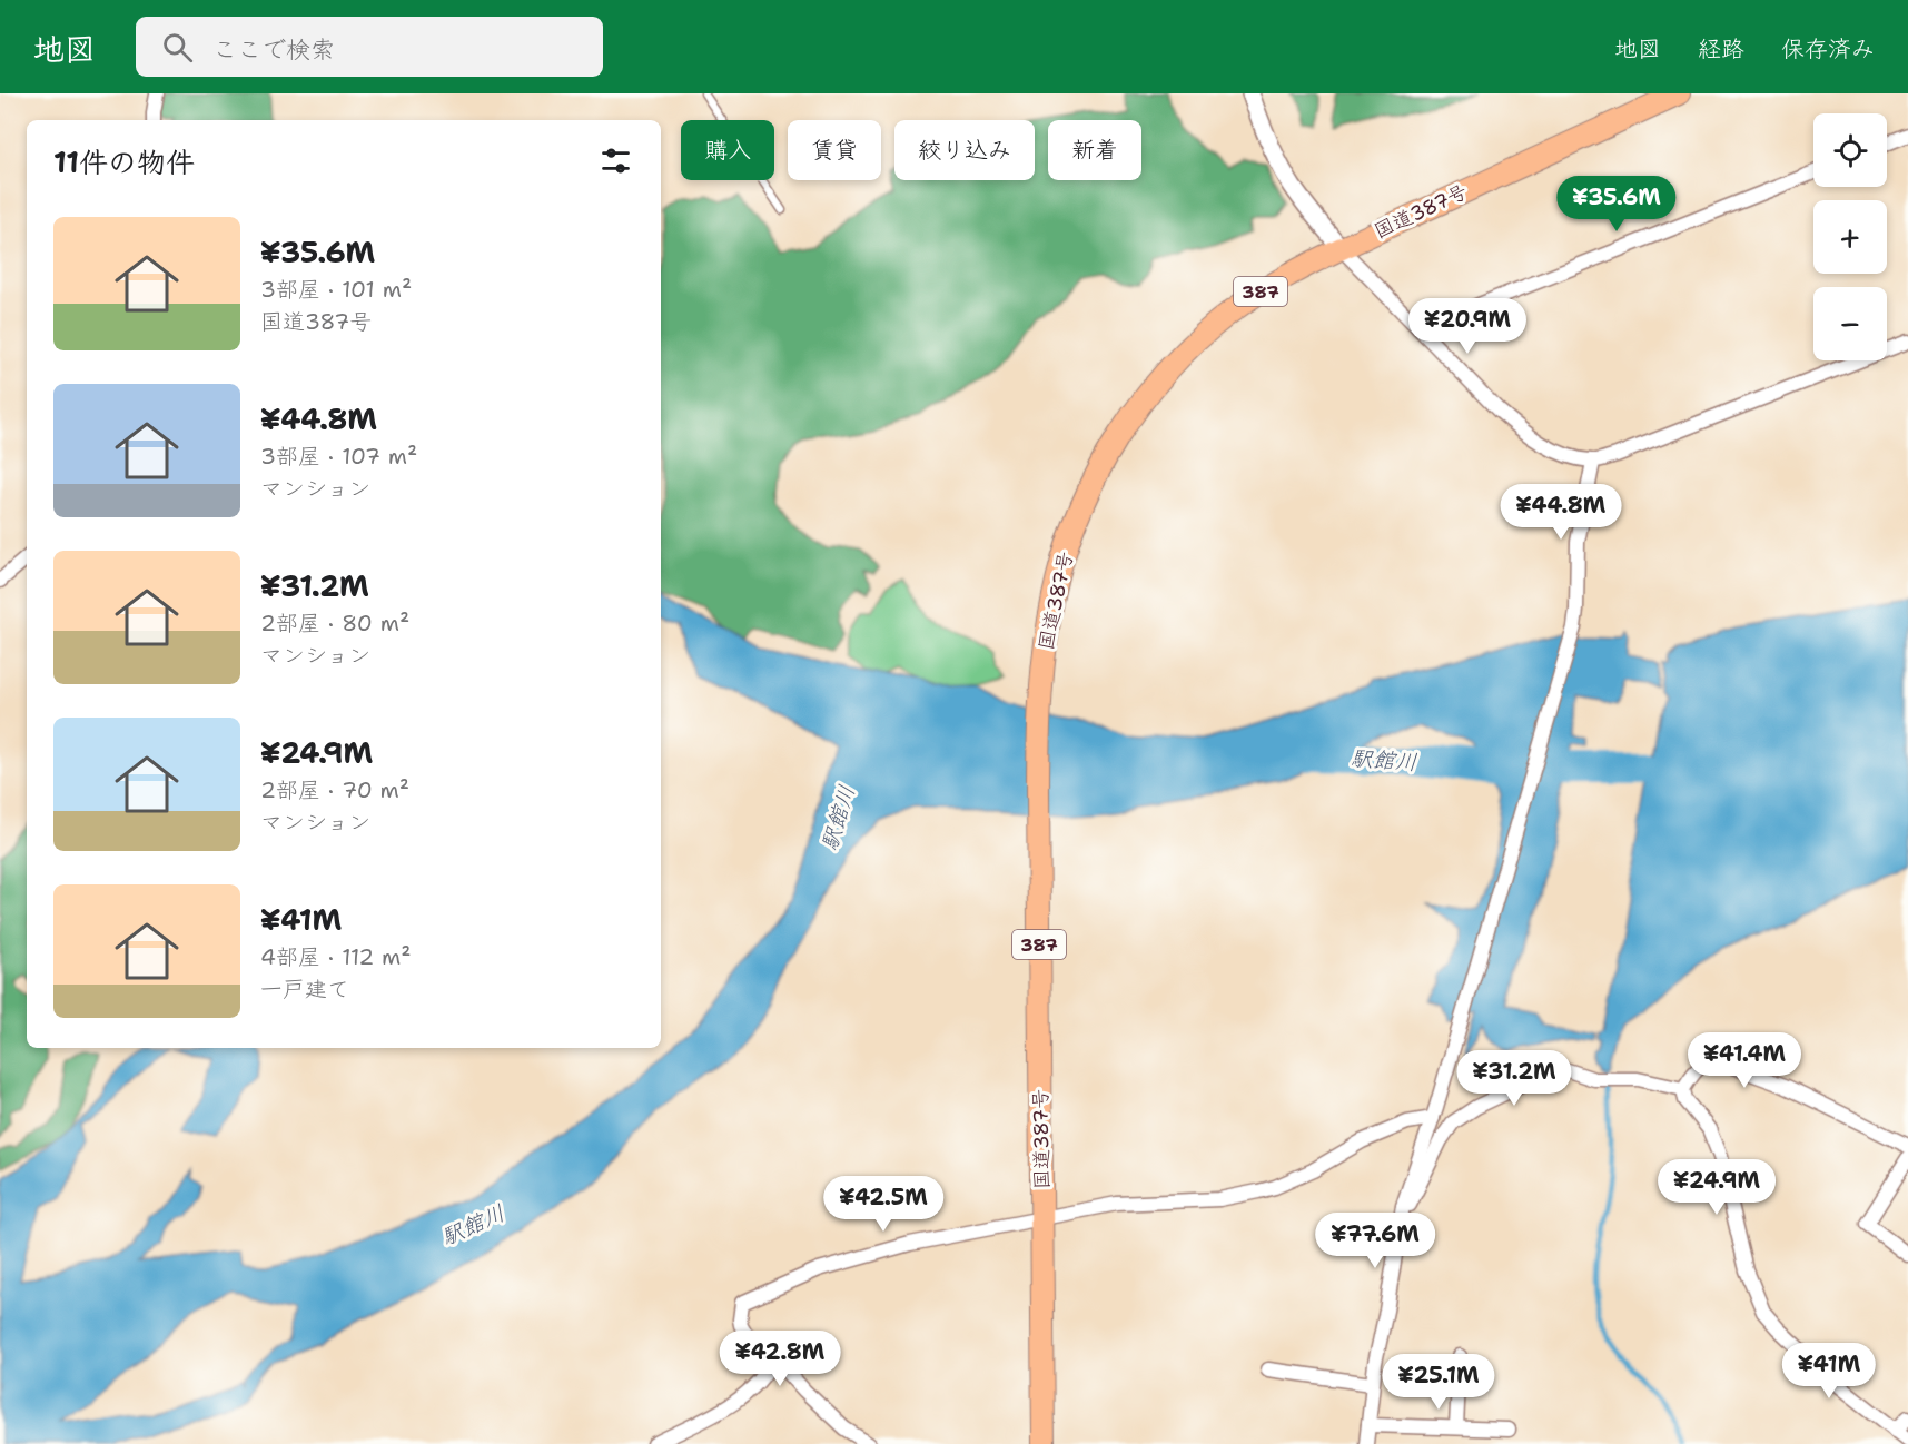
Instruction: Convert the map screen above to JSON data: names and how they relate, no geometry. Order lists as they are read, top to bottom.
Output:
{
  "streets": {
    "highway": ["国道387号", "387"]
  },
  "water": ["駅館川"],
  "page": {
    "header": "地図",
    "search": "ここで検索",
    "nav": ["地図", "経路", "保存済み"],
    "map_buttons": ["+", "−"],
    "chip": [
      "購入",
      "賃貸",
      "絞り込み",
      "新着"
    ],
    "heading": "11件の物件",
    "price": [
      "¥35.6M",
      "¥20.9M",
      "¥44.8M",
      "¥41.4M",
      "¥31.2M",
      "¥24.9M",
      "¥42.5M",
      "¥77.6M",
      "¥42.8M",
      "¥41M",
      "¥25.1M"
    ],
    "list": [
      {
        "name": "¥35.6M",
        "note": "3部屋 · 101 m² · 国道387号"
      },
      {
        "name": "¥44.8M",
        "note": "3部屋 · 107 m² · マンション"
      },
      {
        "name": "¥31.2M",
        "note": "2部屋 · 80 m² · マンション"
      },
      {
        "name": "¥24.9M",
        "note": "2部屋 · 70 m² · マンション"
      },
      {
        "name": "¥41M",
        "note": "4部屋 · 112 m² · 一戸建て"
      }
    ]
  }
}
